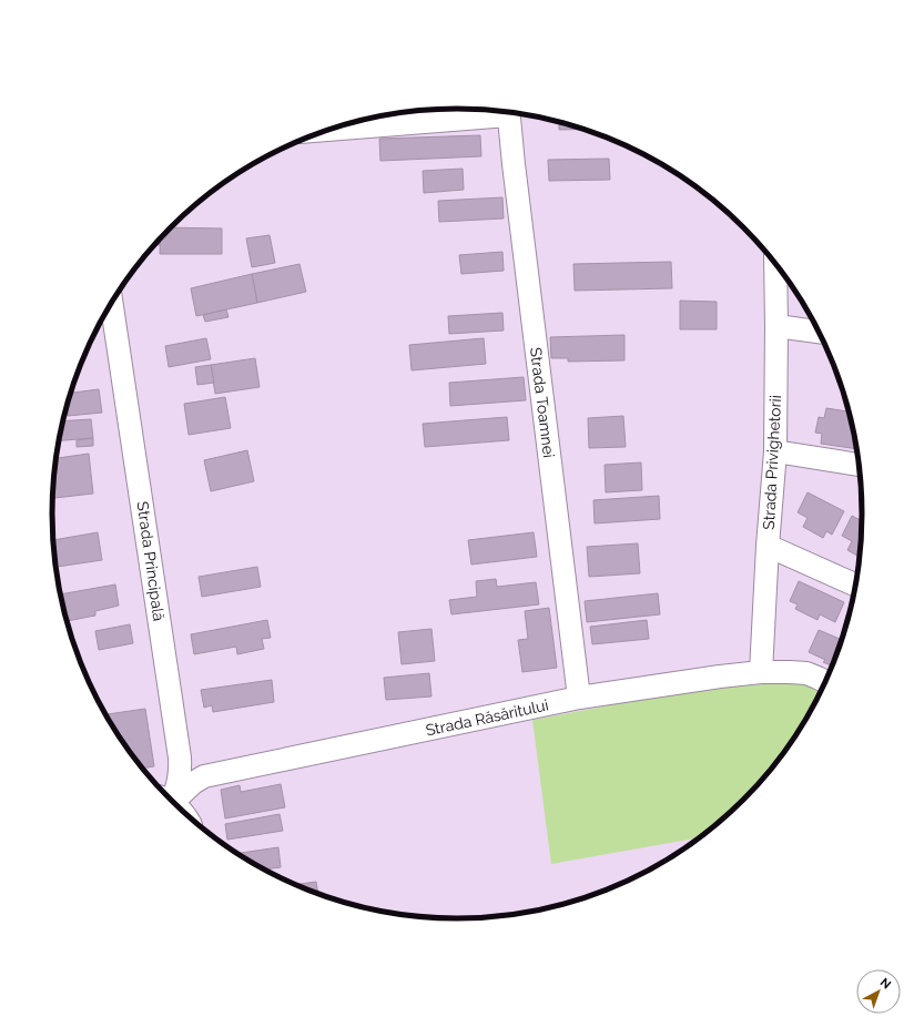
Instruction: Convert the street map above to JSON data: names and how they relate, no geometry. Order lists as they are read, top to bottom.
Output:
{
  "streets": {
    "street": [
      "Strada Toamnei",
      "Strada Privighetorii",
      "Strada Principală",
      "Strada Răsăritului"
    ]
  },
  "crossings": [
    ["Strada Toamnei", "Strada Răsăritului"],
    ["Strada Privighetorii", "Strada Răsăritului"]
  ],
  "north": "top right"
}
